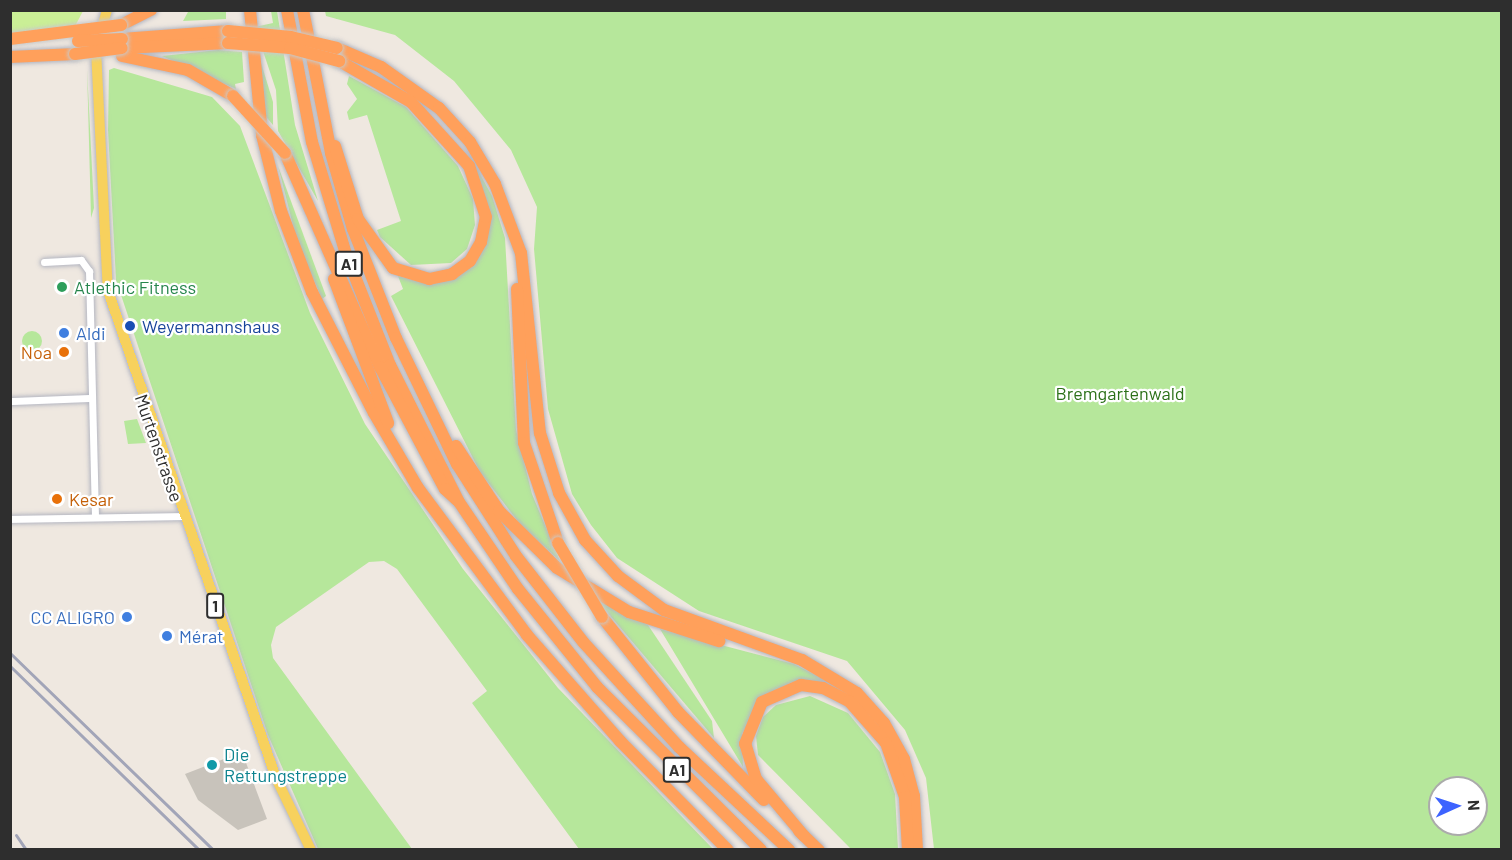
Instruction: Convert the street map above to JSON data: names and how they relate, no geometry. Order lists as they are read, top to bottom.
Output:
{
  "streets": {
    "highway": ["A1"],
    "main road": ["Murtenstrasse", "1"]
  },
  "parks": ["Bremgartenwald"],
  "places": [
    "Atlethic Fitness",
    "Weyermannshaus",
    "Aldi",
    "Noa",
    "Kesar",
    "CC ALIGRO",
    "Mérat",
    "Die Rettungstreppe"
  ],
  "north": "right"
}
